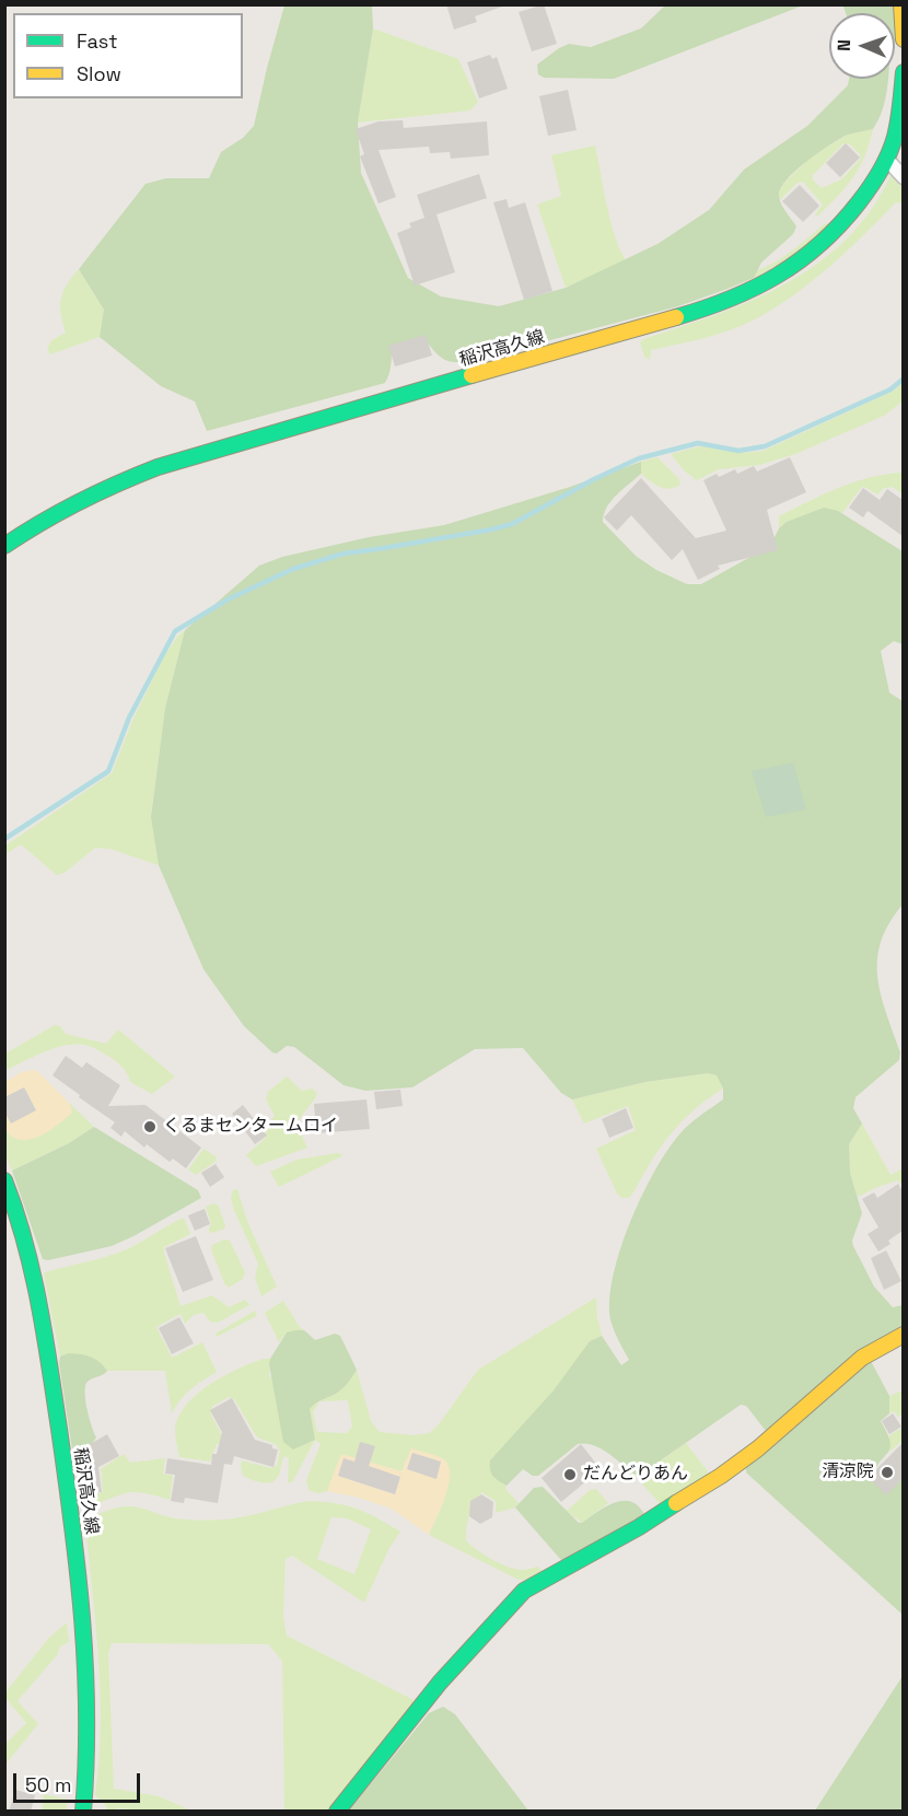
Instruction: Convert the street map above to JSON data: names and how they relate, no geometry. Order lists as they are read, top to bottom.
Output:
{
  "streets": {
    "main road": ["稲沢高久線"]
  },
  "places": ["くるまセンタームロイ", "清涼院", "だんどりあん"],
  "legend": ["Fast", "Slow"],
  "scale_bar": "50 m",
  "north": "left"
}
